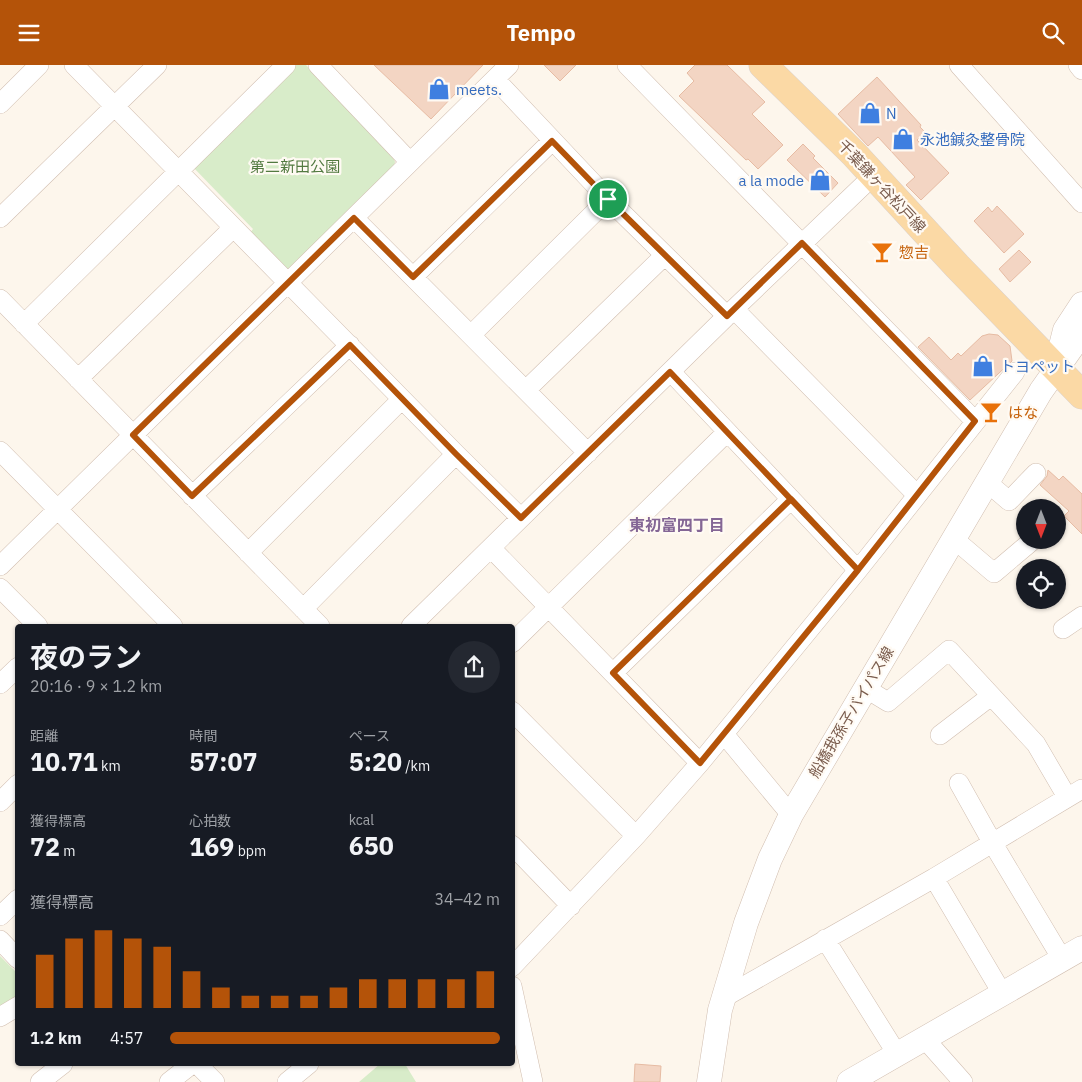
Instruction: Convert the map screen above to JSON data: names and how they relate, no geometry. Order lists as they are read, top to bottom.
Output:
{
  "streets": {
    "main road": ["千葉鎌ヶ谷松戸線"],
    "street": ["船橋我孫子バイパス線"]
  },
  "crossings": [
    ["千葉鎌ヶ谷松戸線", "船橋我孫子バイパス線"]
  ],
  "districts": ["東初富四丁目"],
  "parks": ["第二新田公園"],
  "places": {
    "shop": [
      "meets.",
      "N",
      "永池鍼灸整骨院",
      "a la mode",
      "トヨペット"
    ],
    "bar": ["惣吉", "はな"]
  },
  "north": "bottom",
  "page": {
    "header": "Tempo",
    "heading": ["夜のラン", "20:16 · 9 × 1.2 km"],
    "stats": [
      ["距離", "10.71 km"],
      ["時間", "57:07"],
      ["ペース", "5:20 /km"],
      ["獲得標高", "72 m"],
      ["心拍数", "169 bpm"],
      ["kcal", "650"]
    ],
    "chart": ["獲得標高", "34–42 m"],
    "list": [
      {
        "name": "1.2 km",
        "note": "4:57"
      }
    ]
  }
}
